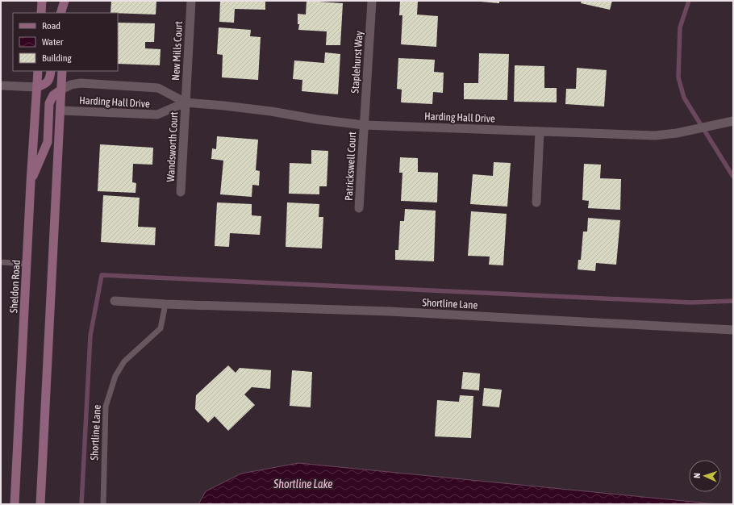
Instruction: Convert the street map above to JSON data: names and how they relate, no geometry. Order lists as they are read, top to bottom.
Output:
{
  "streets": {
    "main road": ["Sheldon Road"],
    "street": [
      "New Mills Court",
      "Staplehurst Way",
      "Harding Hall Drive",
      "Wandsworth Court",
      "Patrickswell Court",
      "Shortline Lane"
    ]
  },
  "crossings": [
    ["New Mills Court", "Harding Hall Drive"],
    ["New Mills Court", "Wandsworth Court"],
    ["Staplehurst Way", "Harding Hall Drive"],
    ["Staplehurst Way", "Patrickswell Court"],
    ["Harding Hall Drive", "Wandsworth Court"],
    ["Harding Hall Drive", "Patrickswell Court"]
  ],
  "water": ["Shortline Lake"],
  "legend": ["Road", "Water", "Building"],
  "north": "left"
}
